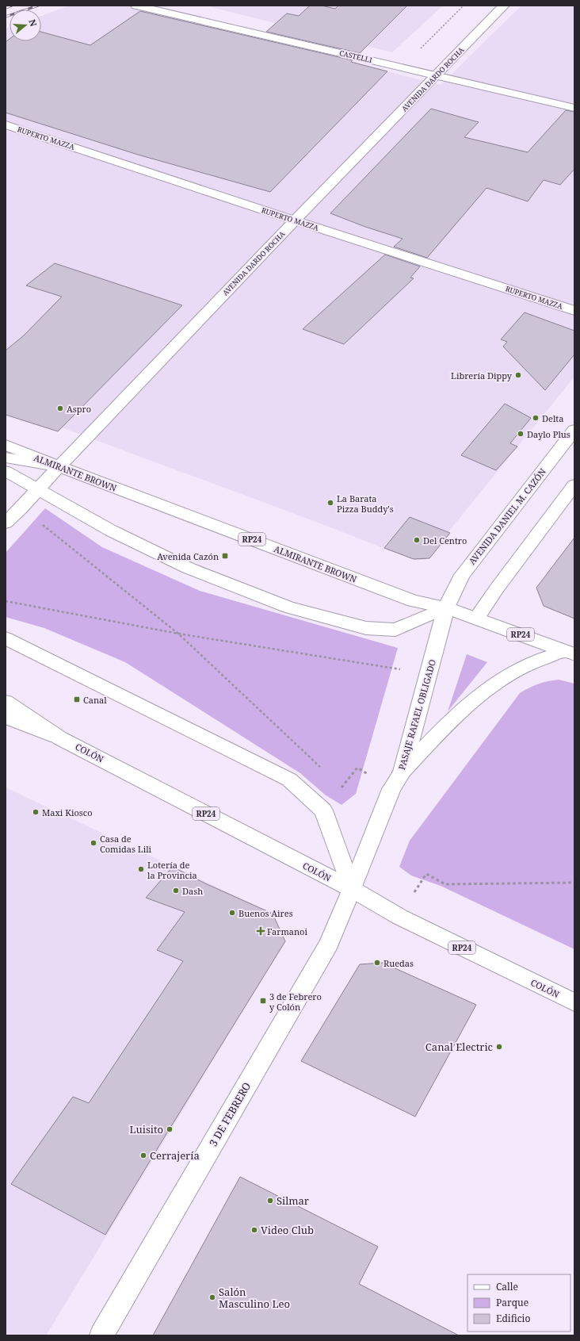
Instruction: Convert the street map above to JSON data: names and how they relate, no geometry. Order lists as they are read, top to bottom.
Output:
{
  "streets": {
    "street": [
      "CASTELLI",
      "AVENIDA DARDO ROCHA",
      "RUPERTO MAZZA",
      "ALMIRANTE BROWN",
      "AVENIDA DANIEL M. CAZÓN",
      "RP24",
      "PASAJE RAFAEL OBLIGADO",
      "COLÓN",
      "3 DE FEBRERO"
    ]
  },
  "crossings": [
    ["CASTELLI", "AVENIDA DARDO ROCHA"],
    ["AVENIDA DARDO ROCHA", "RUPERTO MAZZA"],
    ["AVENIDA DARDO ROCHA", "ALMIRANTE BROWN"],
    ["AVENIDA DARDO ROCHA", "RP24"],
    ["ALMIRANTE BROWN", "AVENIDA DANIEL M. CAZÓN"],
    ["ALMIRANTE BROWN", "RP24"],
    ["ALMIRANTE BROWN", "PASAJE RAFAEL OBLIGADO"],
    ["AVENIDA DANIEL M. CAZÓN", "PASAJE RAFAEL OBLIGADO"],
    ["PASAJE RAFAEL OBLIGADO", "COLÓN"],
    ["PASAJE RAFAEL OBLIGADO", "3 DE FEBRERO"],
    ["COLÓN", "3 DE FEBRERO"]
  ],
  "places": {
    "other": [
      "Librería Dippy",
      "Aspro",
      "Delta",
      "Daylo Plus",
      "La Barata Pizza Buddy's",
      "Del Centro",
      "Maxi Kiosco",
      "Casa de Comidas Lili",
      "Lotería de la Provincia",
      "Dash",
      "Buenos Aires",
      "Ruedas",
      "Canal Electric",
      "Luisito",
      "Cerrajería",
      "Silmar",
      "Video Club",
      "Salón Masculino Leo"
    ],
    "transit": ["Avenida Cazón", "Canal", "3 de Febrero y Colón"],
    "health": ["Farmanoi"]
  },
  "legend": ["Calle", "Parque", "Edificio"],
  "north": "right"
}
